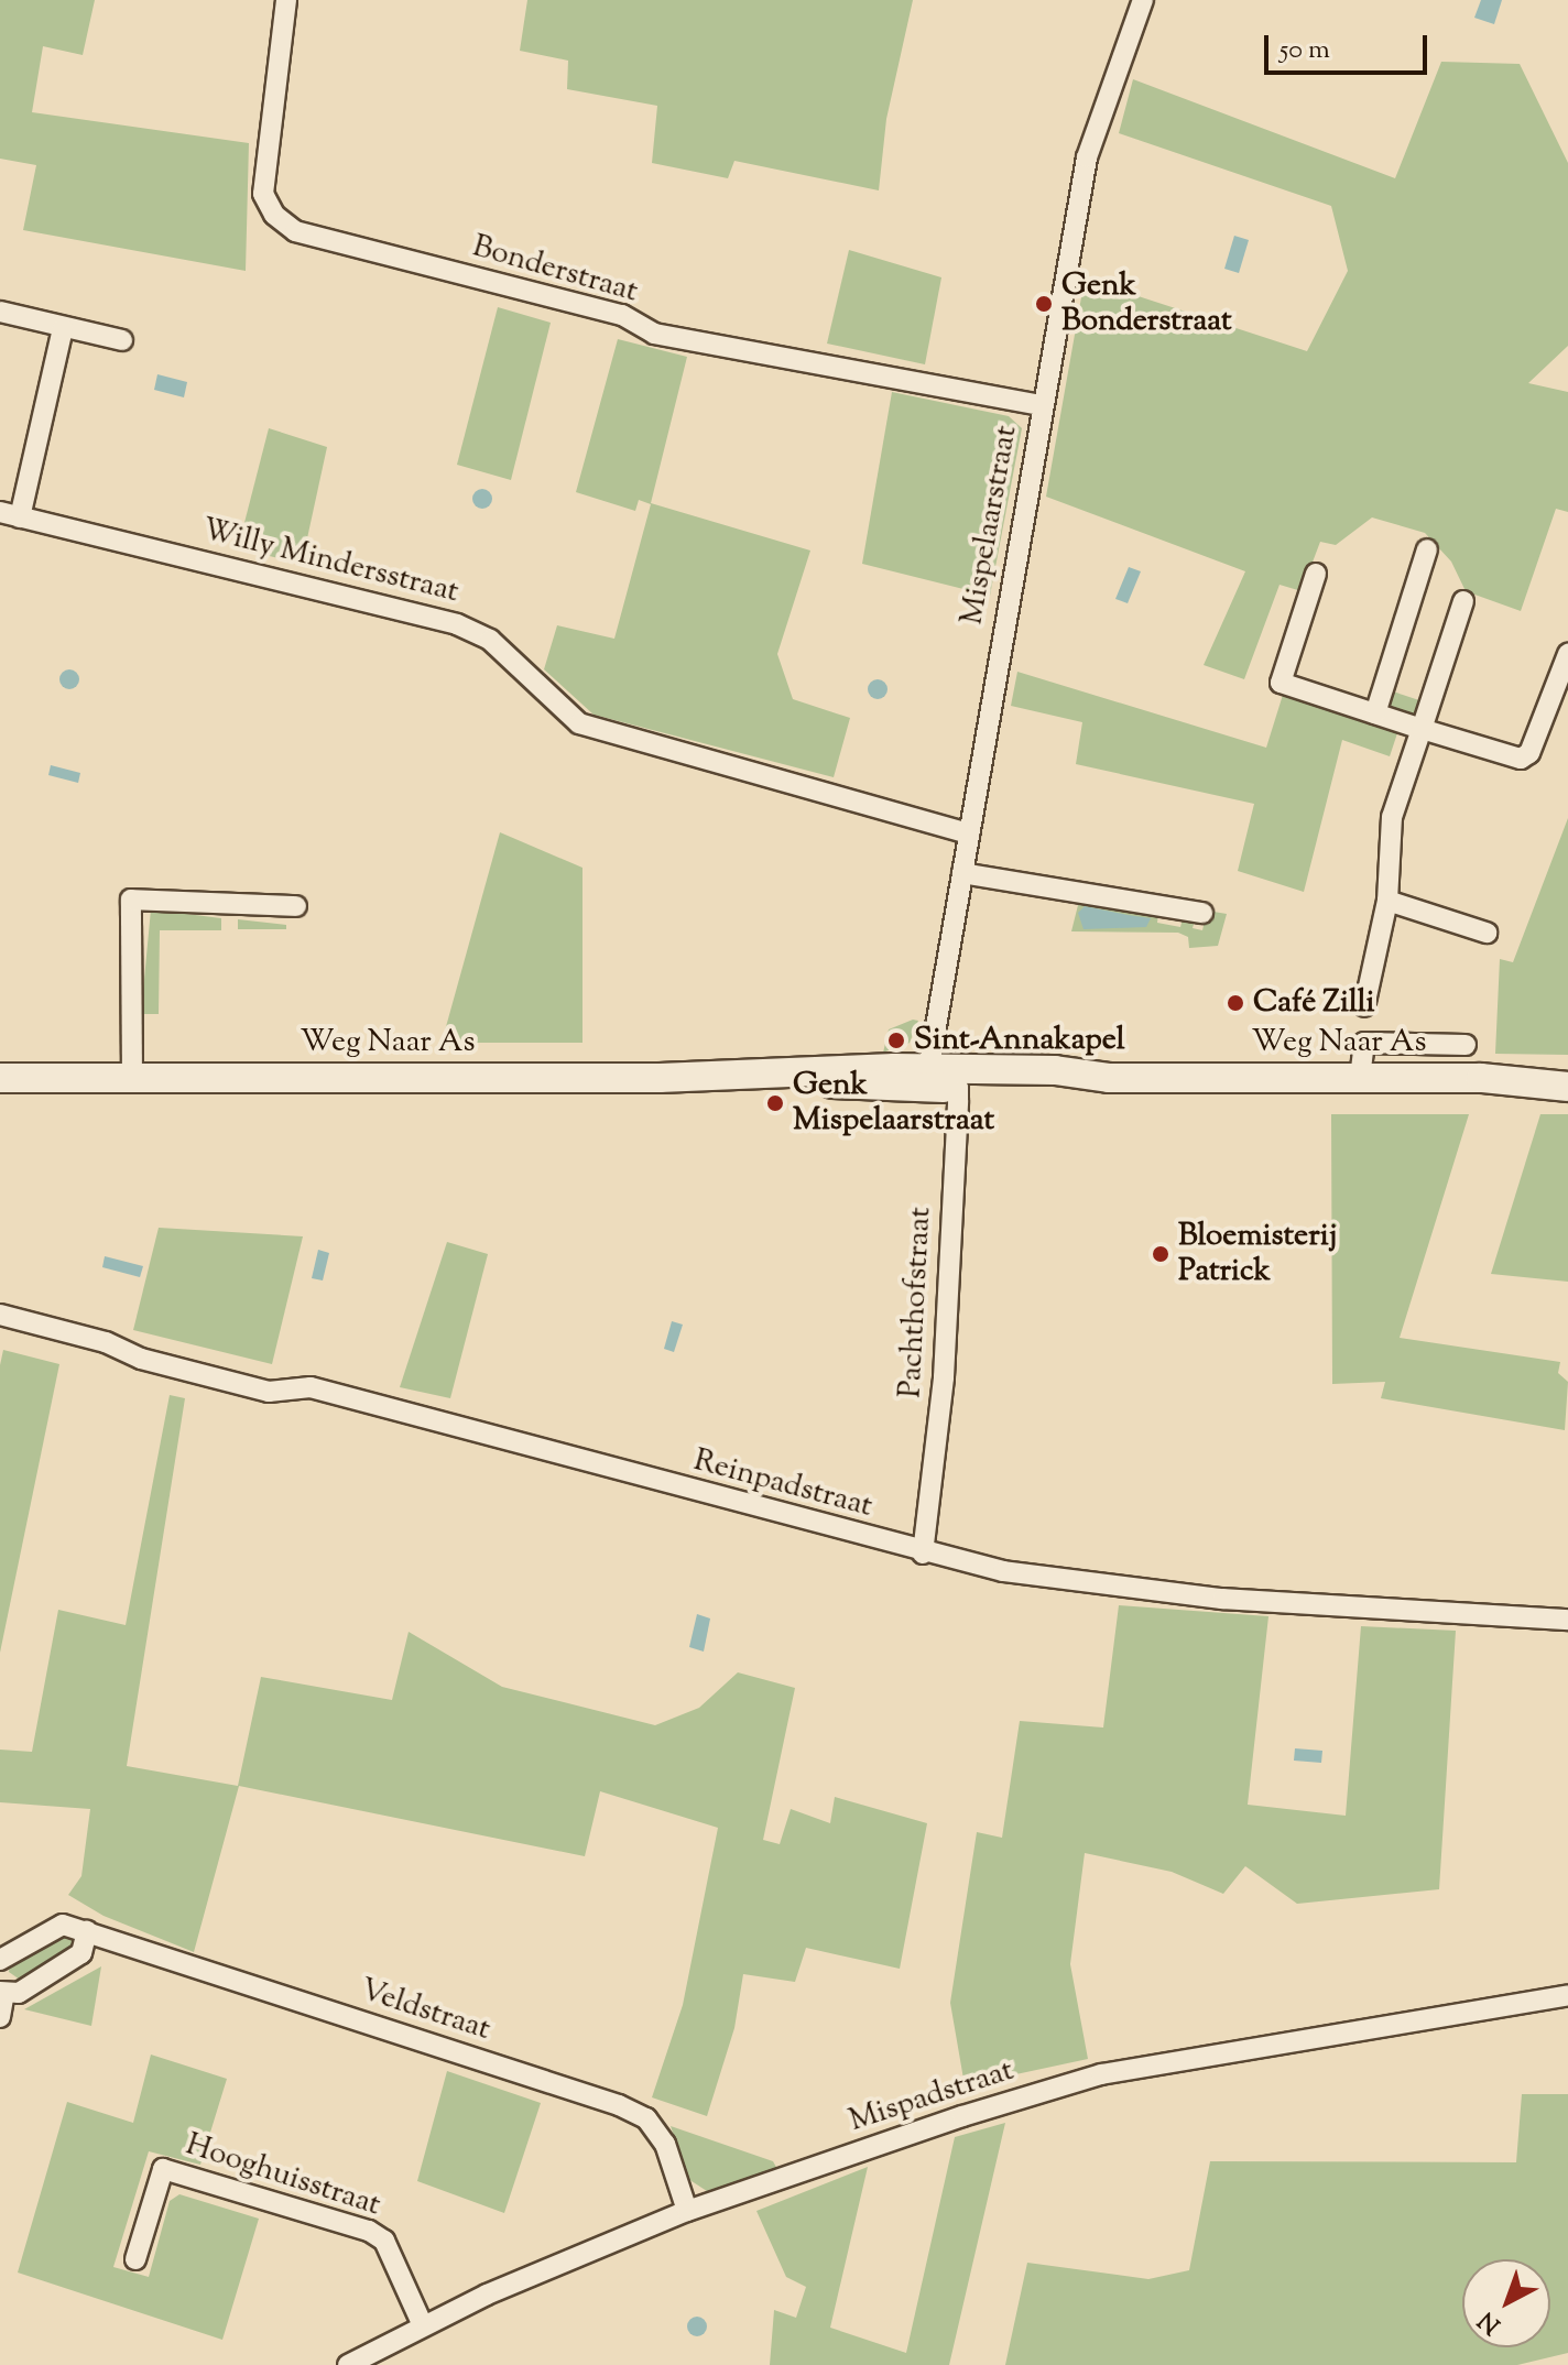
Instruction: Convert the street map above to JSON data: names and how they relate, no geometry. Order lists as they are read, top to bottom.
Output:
{
  "streets": {
    "main road": ["Weg Naar As"],
    "street": [
      "Bonderstraat",
      "Mispelaarstraat",
      "Willy Mindersstraat",
      "Pachthofstraat",
      "Reinpadstraat",
      "Veldstraat",
      "Mispadstraat",
      "Hooghuisstraat"
    ]
  },
  "crossings": [
    ["Bonderstraat", "Mispelaarstraat"],
    ["Mispelaarstraat", "Willy Mindersstraat"],
    ["Mispelaarstraat", "Weg Naar As"],
    ["Weg Naar As", "Pachthofstraat"],
    ["Pachthofstraat", "Reinpadstraat"],
    ["Veldstraat", "Mispadstraat"],
    ["Mispadstraat", "Hooghuisstraat"]
  ],
  "places": [
    "Genk Bonderstraat",
    "Café Zilli",
    "Sint-Annakapel",
    "Genk Mispelaarstraat",
    "Bloemisterij Patrick"
  ],
  "scale_bar": "50 m",
  "north": "bottom left"
}
